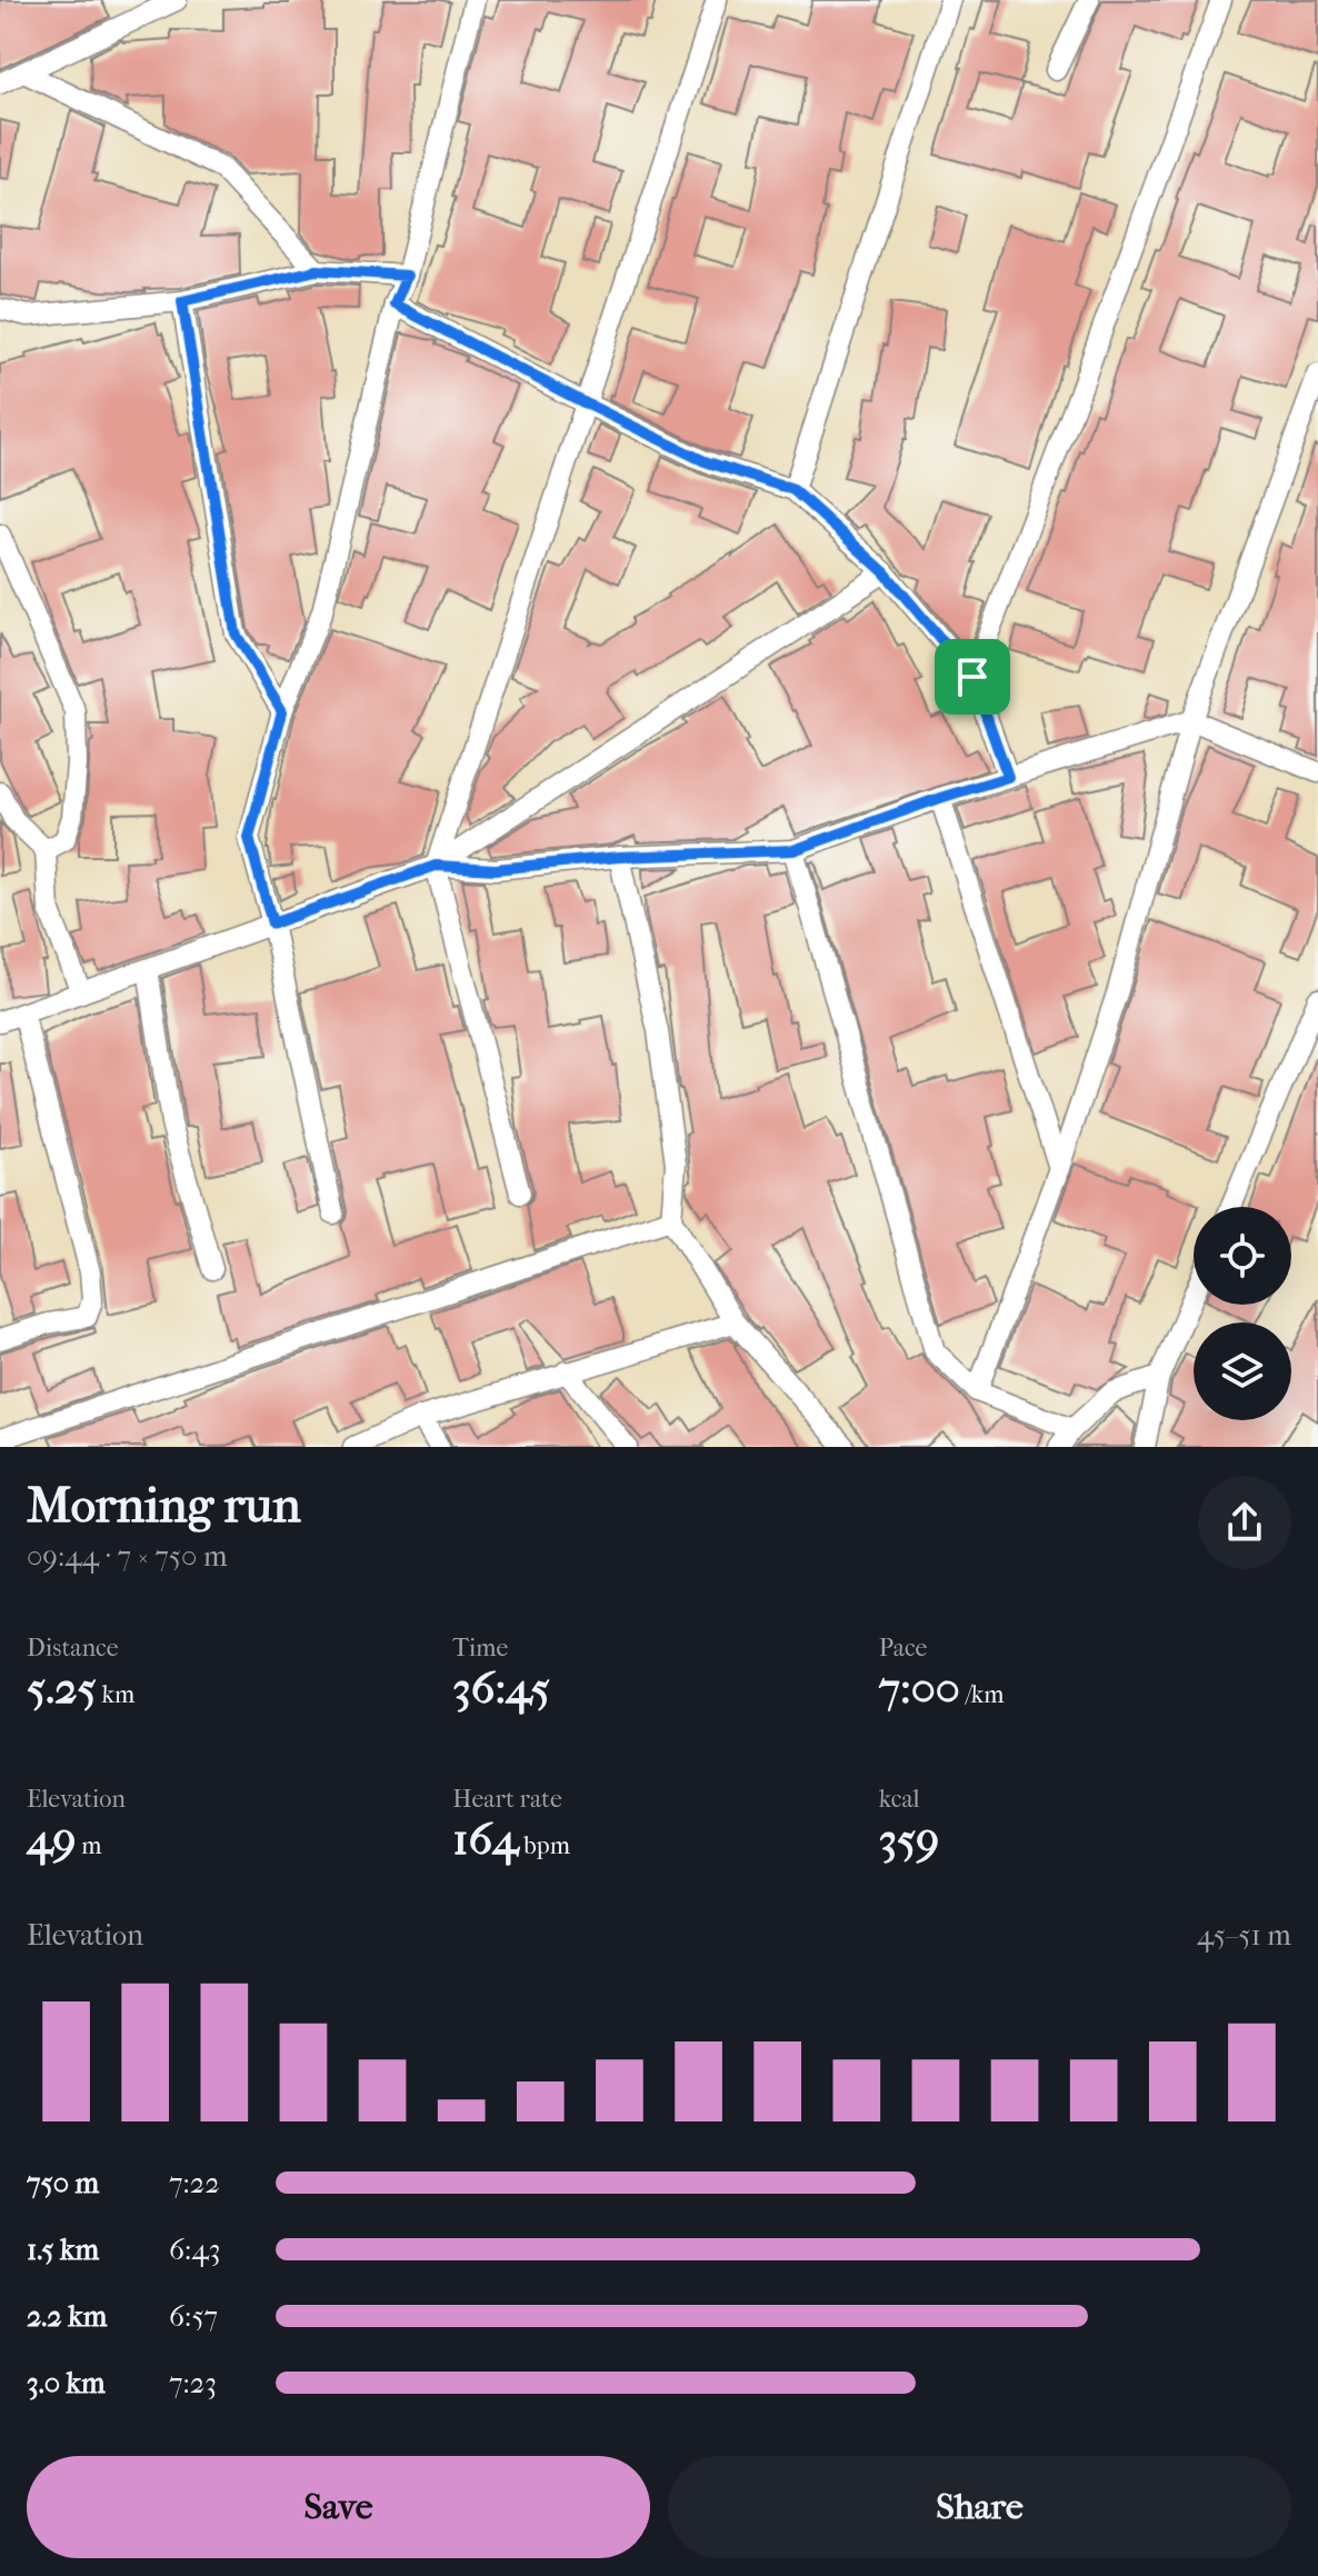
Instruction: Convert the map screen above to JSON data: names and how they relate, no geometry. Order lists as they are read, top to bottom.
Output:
{
  "page": {
    "heading": ["Morning run", "09:44 · 7 × 750 m"],
    "stats": [
      ["Distance", "5.25 km"],
      ["Time", "36:45"],
      ["Pace", "7:00 /km"],
      ["Elevation", "49 m"],
      ["Heart rate", "164 bpm"],
      ["kcal", "359"]
    ],
    "chart": ["Elevation", "45–51 m"],
    "list": [
      {
        "name": "750 m",
        "note": "7:22"
      },
      {
        "name": "1.5 km",
        "note": "6:43"
      },
      {
        "name": "2.2 km",
        "note": "6:57"
      },
      {
        "name": "3.0 km",
        "note": "7:23"
      }
    ],
    "buttons": ["Save", "Share"]
  }
}
